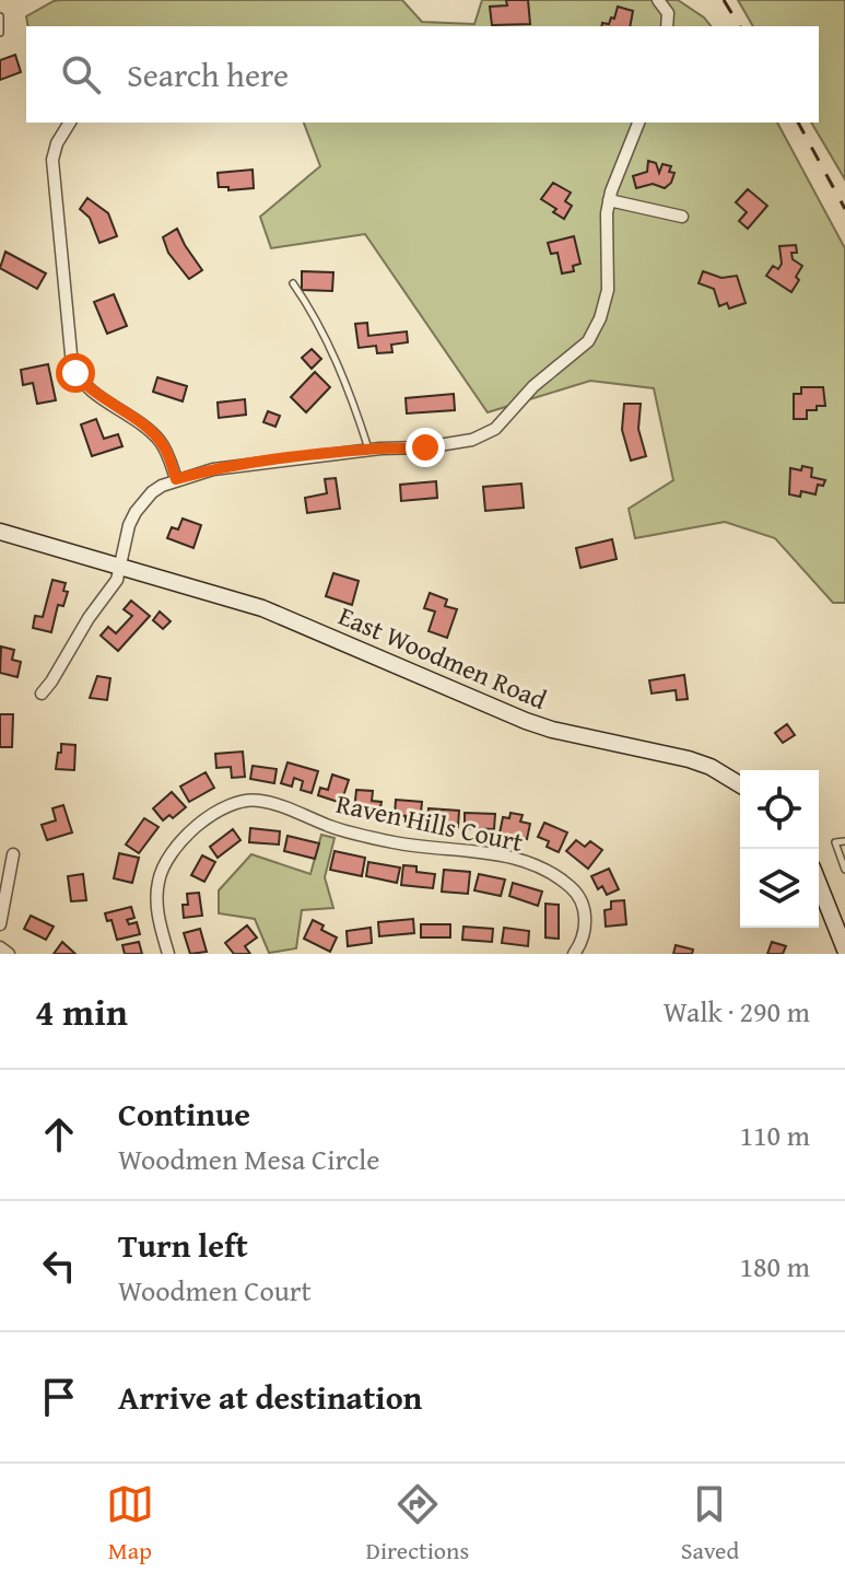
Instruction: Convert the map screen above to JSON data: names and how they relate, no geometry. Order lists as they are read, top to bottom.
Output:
{
  "streets": {
    "main road": ["East Woodmen Road"],
    "street": ["Raven Hills Court"]
  },
  "page": {
    "search": "Search here",
    "heading": ["4 min", "Walk · 290 m"],
    "list": [
      ["Continue", "Woodmen Mesa Circle", "110 m"],
      ["Turn left", "Woodmen Court", "180 m"],
      "Arrive at destination"
    ],
    "nav": ["Map", "Directions", "Saved"]
  }
}
